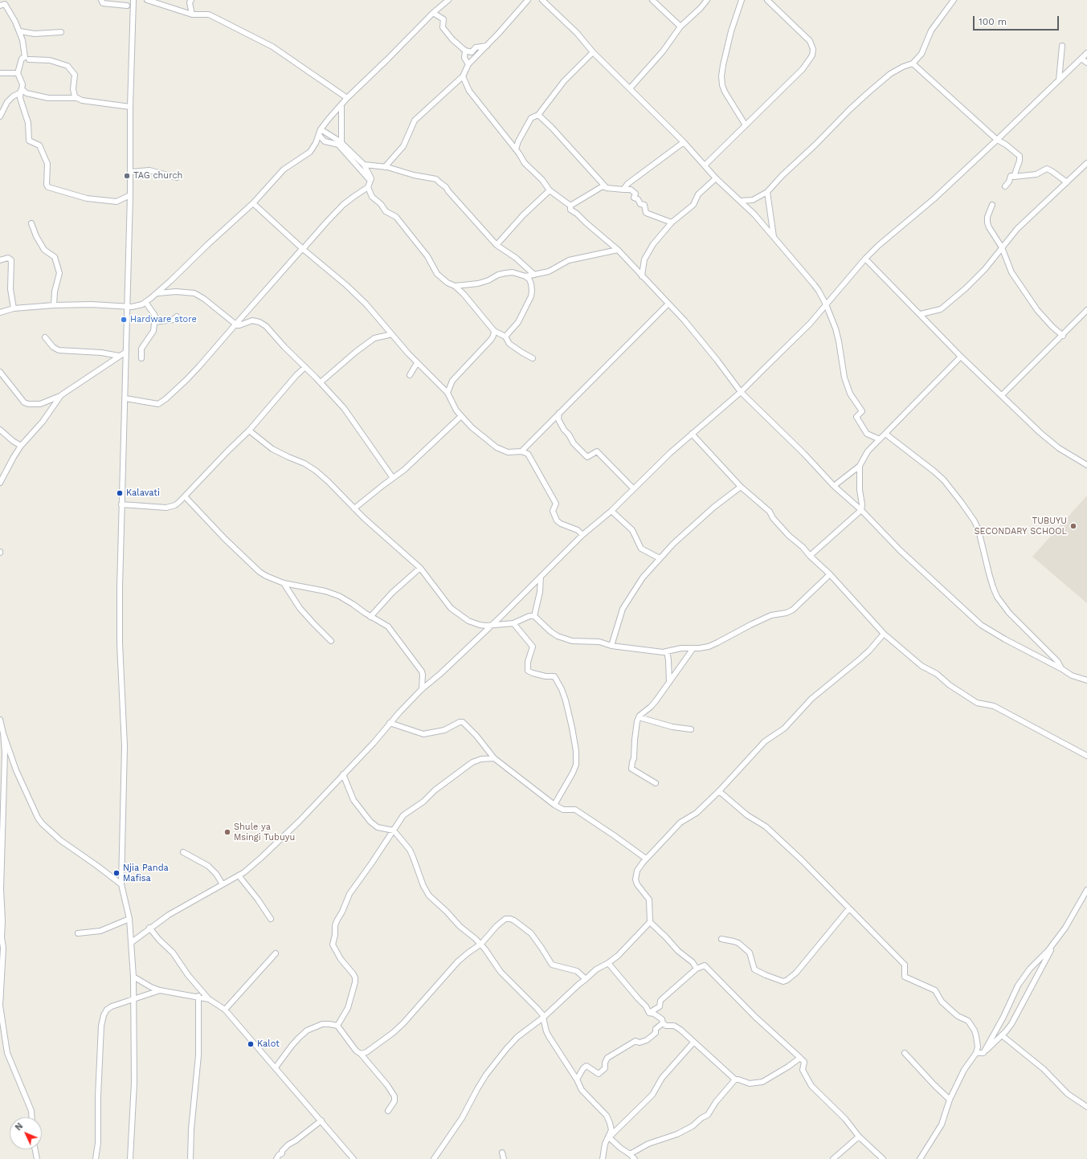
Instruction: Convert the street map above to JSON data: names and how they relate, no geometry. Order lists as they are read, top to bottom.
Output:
{
  "places": [
    "TAG church",
    "Hardware store",
    "Kalavati",
    "TUBUYU SECONDARY SCHOOL",
    "Shule ya Msingi Tubuyu",
    "Njia Panda Mafisa",
    "Kalot"
  ],
  "scale_bar": "100 m",
  "north": "top left"
}
